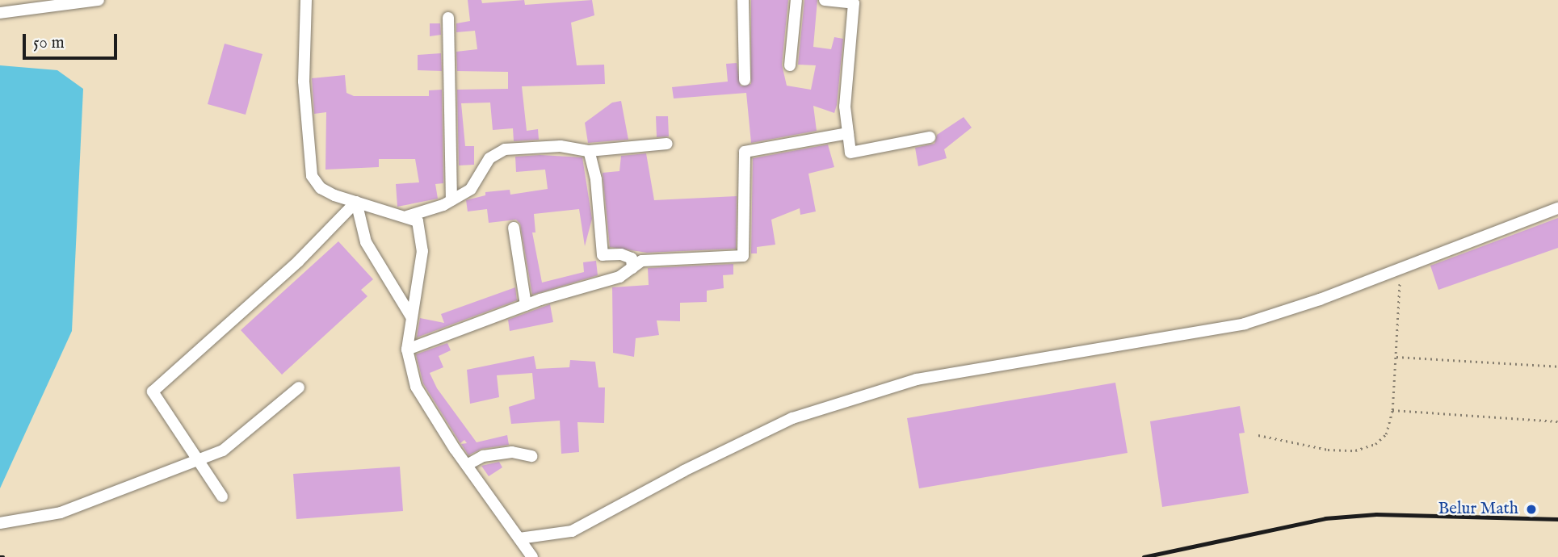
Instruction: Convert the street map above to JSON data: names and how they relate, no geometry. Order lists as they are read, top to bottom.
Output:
{
  "places": ["Belur Math"],
  "scale_bar": "50 m"
}
